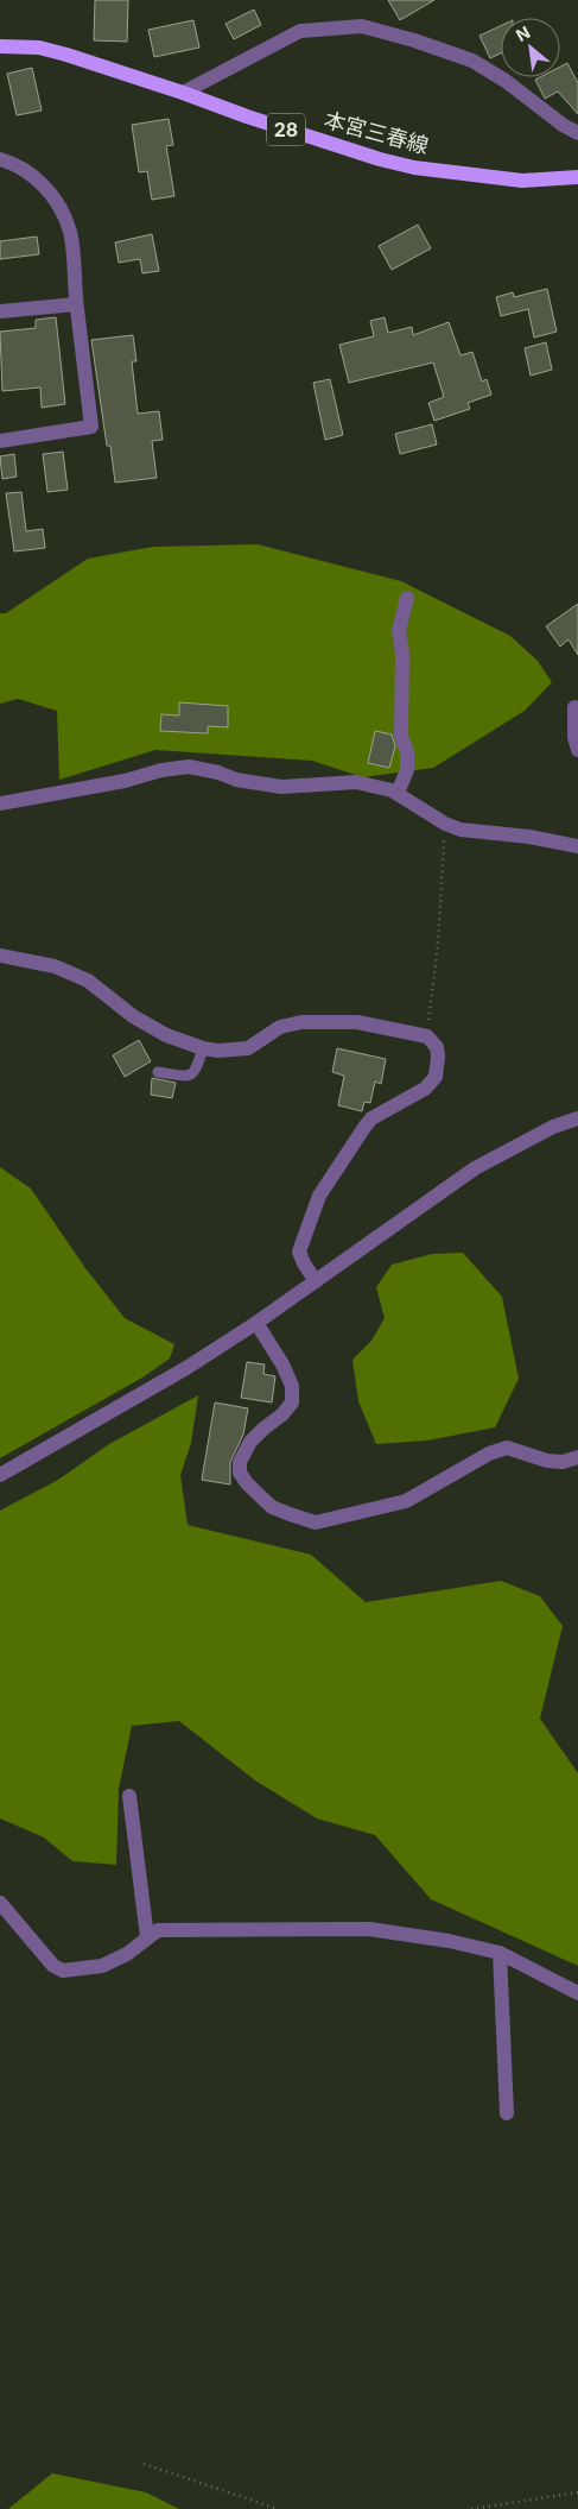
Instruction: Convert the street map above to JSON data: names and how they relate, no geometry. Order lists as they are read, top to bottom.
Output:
{
  "streets": {
    "main road": ["28", "本宮三春線"]
  },
  "north": "top left"
}
